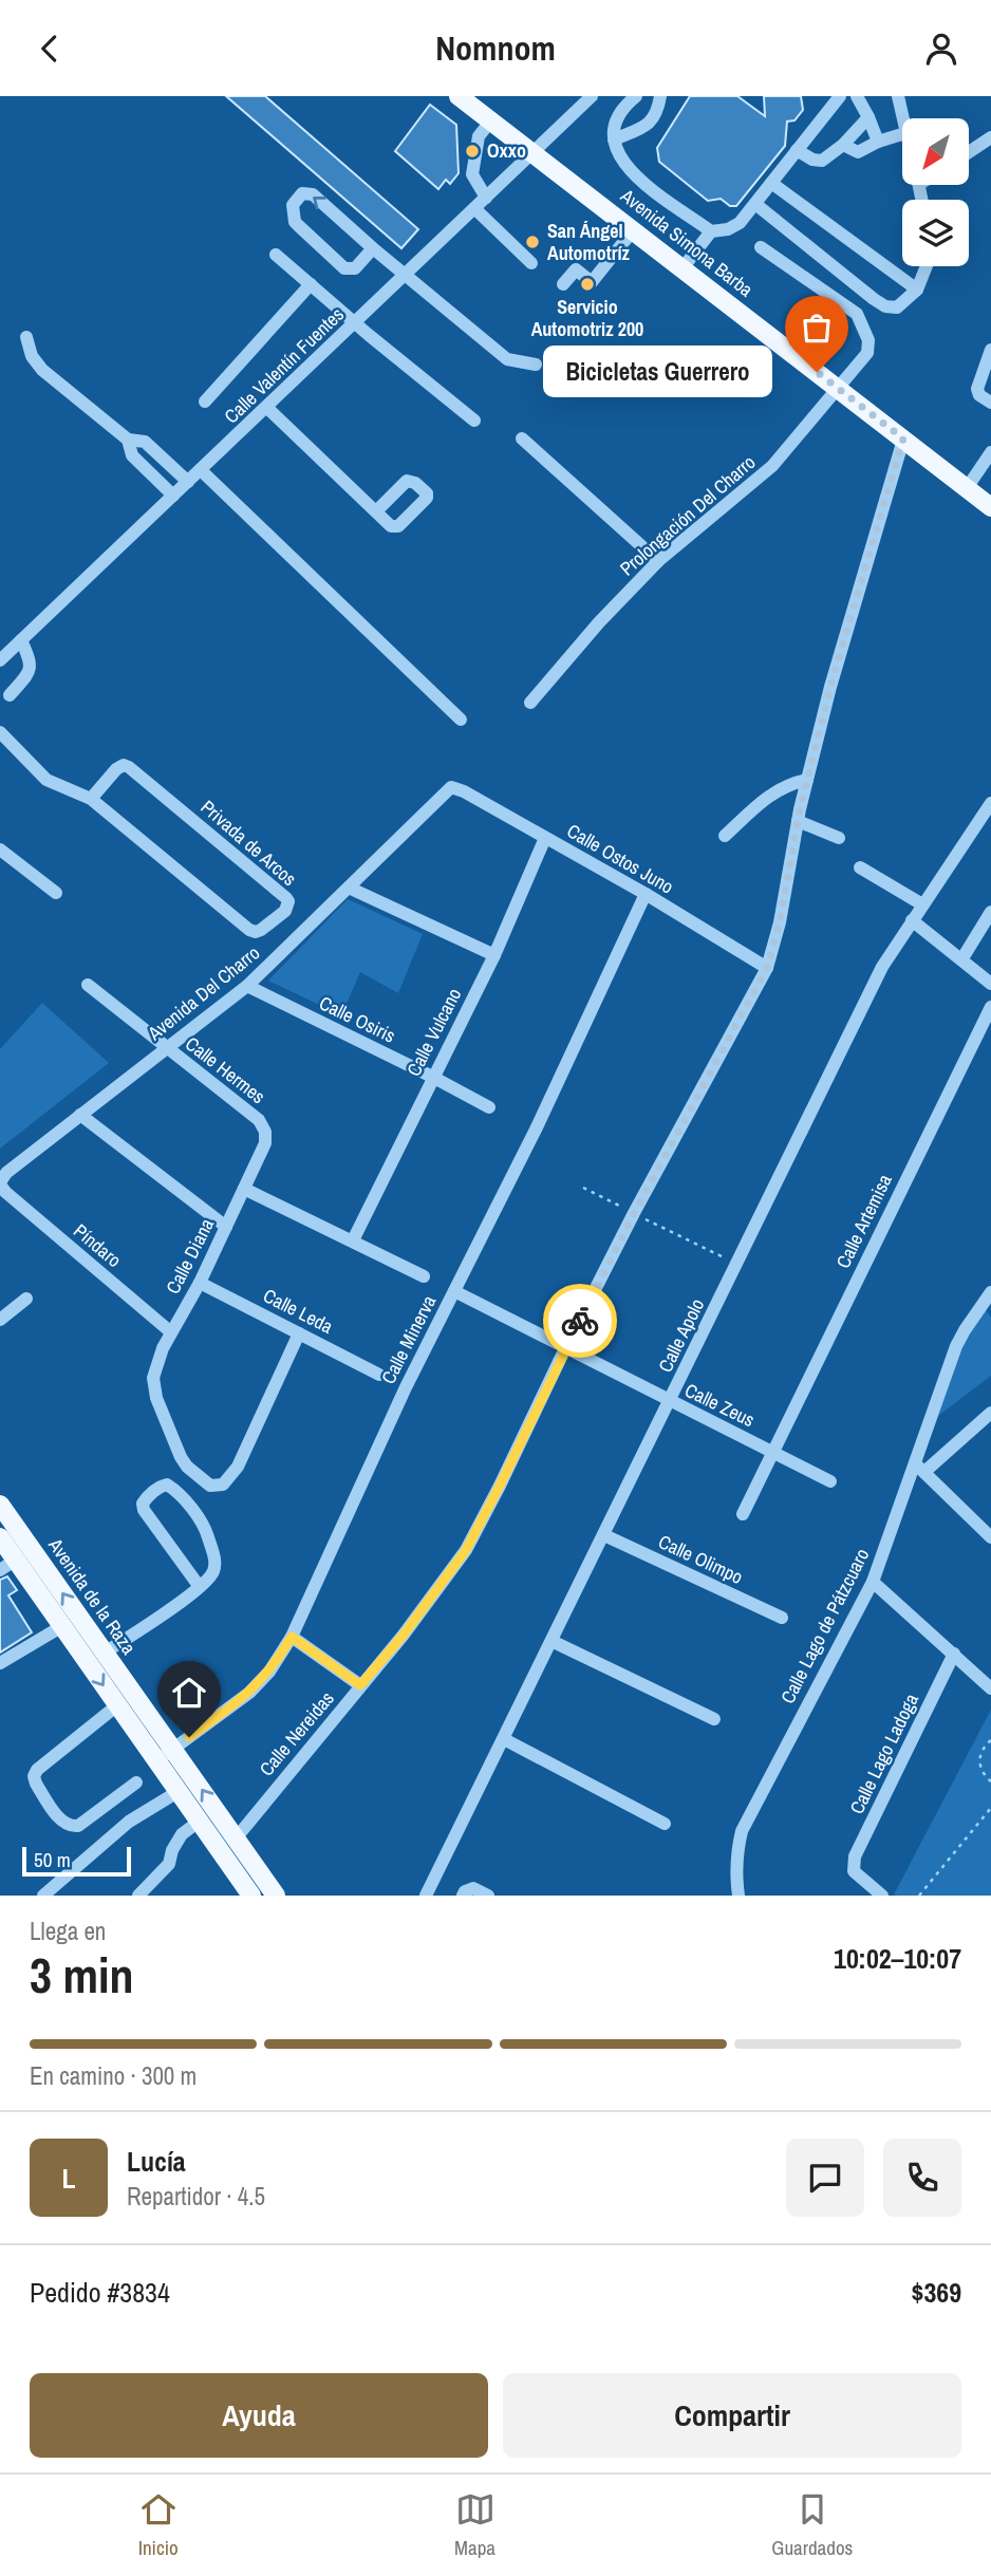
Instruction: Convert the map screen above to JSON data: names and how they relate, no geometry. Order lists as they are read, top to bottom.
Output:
{
  "streets": {
    "main road": ["Avenida Simona Barba", "Avenida de la Raza"],
    "street": [
      "Calle Valentín Fuentes",
      "Prolongación Del Charro",
      "Privada de Arcos",
      "Calle Ostos Juno",
      "Avenida Del Charro",
      "Calle Osiris",
      "Calle Vulcano",
      "Calle Hermes",
      "Calle Artemisa",
      "Píndaro",
      "Calle Diana",
      "Calle Leda",
      "Calle Apolo",
      "Calle Minerva",
      "Calle Zeus",
      "Calle Olimpo",
      "Calle Lago de Pátzcuaro",
      "Calle Nereidas",
      "Calle Lago Ladoga"
    ]
  },
  "crossings": [
    ["Avenida Simona Barba", "Calle Valentín Fuentes"],
    ["Avenida Simona Barba", "Prolongación Del Charro"],
    ["Avenida Simona Barba", "Calle Nereidas"],
    ["Calle Ostos Juno", "Avenida Del Charro"],
    ["Calle Ostos Juno", "Calle Vulcano"],
    ["Calle Ostos Juno", "Calle Minerva"],
    ["Calle Ostos Juno", "Calle Nereidas"],
    ["Avenida Del Charro", "Calle Osiris"],
    ["Avenida Del Charro", "Calle Hermes"],
    ["Avenida Del Charro", "Píndaro"],
    ["Calle Osiris", "Calle Vulcano"],
    ["Calle Hermes", "Calle Diana"],
    ["Calle Artemisa", "Calle Zeus"],
    ["Píndaro", "Calle Diana"],
    ["Calle Diana", "Calle Leda"],
    ["Calle Apolo", "Calle Zeus"],
    ["Calle Apolo", "Calle Olimpo"],
    ["Calle Minerva", "Calle Zeus"],
    ["Calle Minerva", "Avenida de la Raza"],
    ["Calle Zeus", "Calle Nereidas"],
    ["Avenida de la Raza", "Calle Nereidas"]
  ],
  "places": [
    "Oxxo",
    "San Ángel Automotríz",
    "Servicio Automotriz 200",
    "Bicicletas Guerrero"
  ],
  "scale_bar": "50 m",
  "north": "bottom left",
  "page": {
    "header": "Nomnom",
    "bubble": "Bicicletas Guerrero",
    "scale": "50 m",
    "heading": ["3 min", "Llega en", "10:02–10:07"],
    "panel": [
      "Lucía",
      "Repartidor · 4.5",
      "Pedido #3834",
      "$369"
    ],
    "bar": "En camino · 300 m",
    "round": "L",
    "buttons": ["Ayuda", "Compartir"],
    "tabs": ["Inicio", "Mapa", "Guardados"]
  }
}
